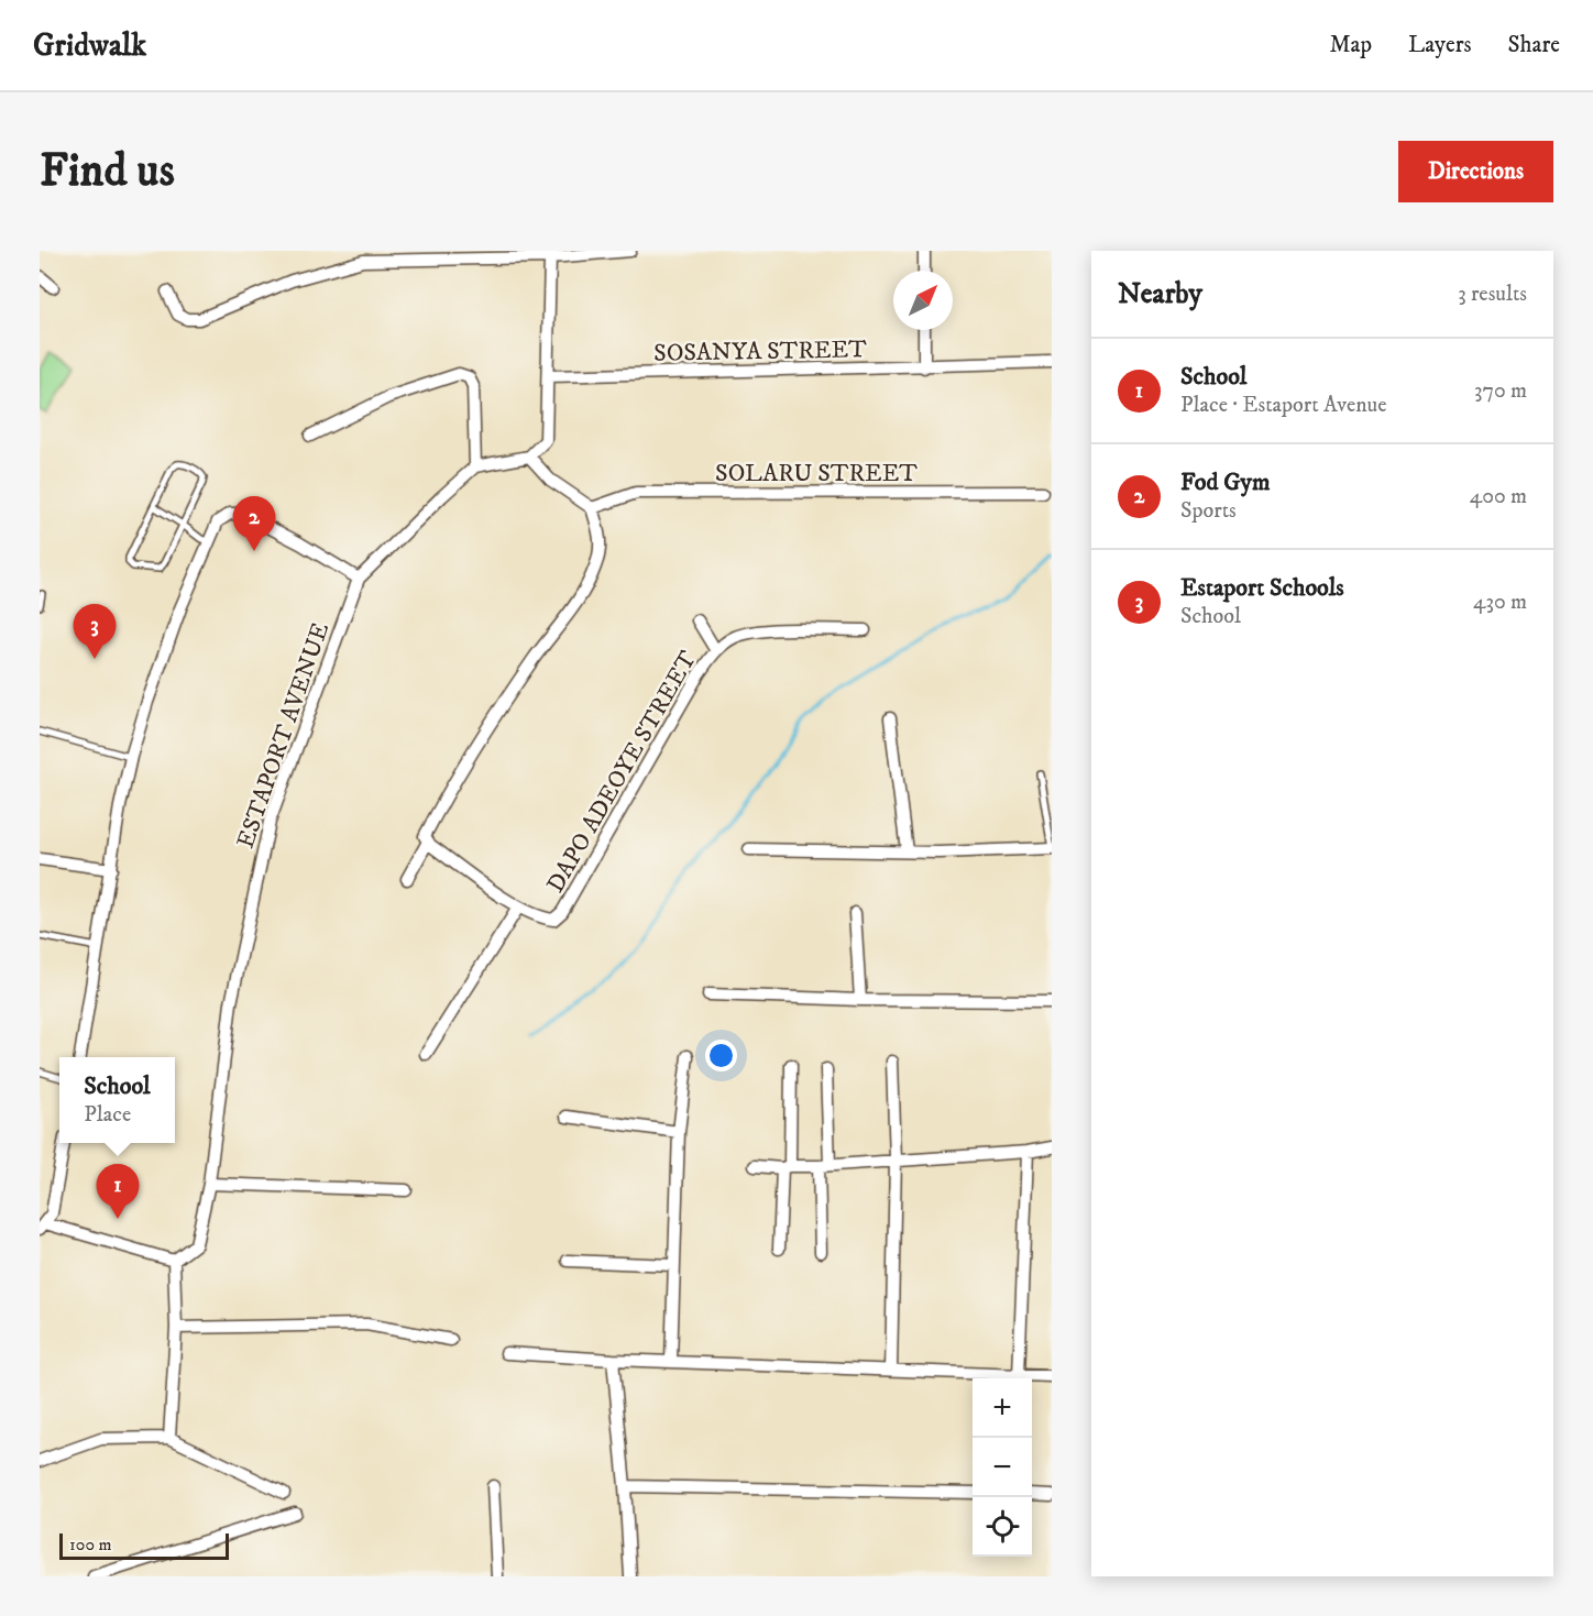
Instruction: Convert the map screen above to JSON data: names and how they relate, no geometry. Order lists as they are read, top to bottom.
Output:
{
  "streets": {
    "street": [
      "SOSANYA STREET",
      "SOLARU STREET",
      "ESTAPORT AVENUE",
      "DAPO ADEOYE STREET"
    ]
  },
  "scale_bar": "100 m",
  "north": "top right",
  "page": {
    "header": "Gridwalk",
    "nav": ["Map", "Layers", "Share"],
    "buttons": "Directions",
    "title": "Find us",
    "heading": ["Nearby", "3 results"],
    "list": [
      {
        "mark": "1",
        "name": "School",
        "note": "Place · Estaport Avenue",
        "value": "370 m"
      },
      {
        "mark": "2",
        "name": "Fod Gym",
        "note": "Sports",
        "value": "400 m"
      },
      {
        "mark": "3",
        "name": "Estaport Schools",
        "note": "School",
        "value": "430 m"
      }
    ],
    "pins": ["2", "3", "1"],
    "popup": ["School", "Place"],
    "map_buttons": ["+", "−"],
    "scale": "100 m"
  }
}
